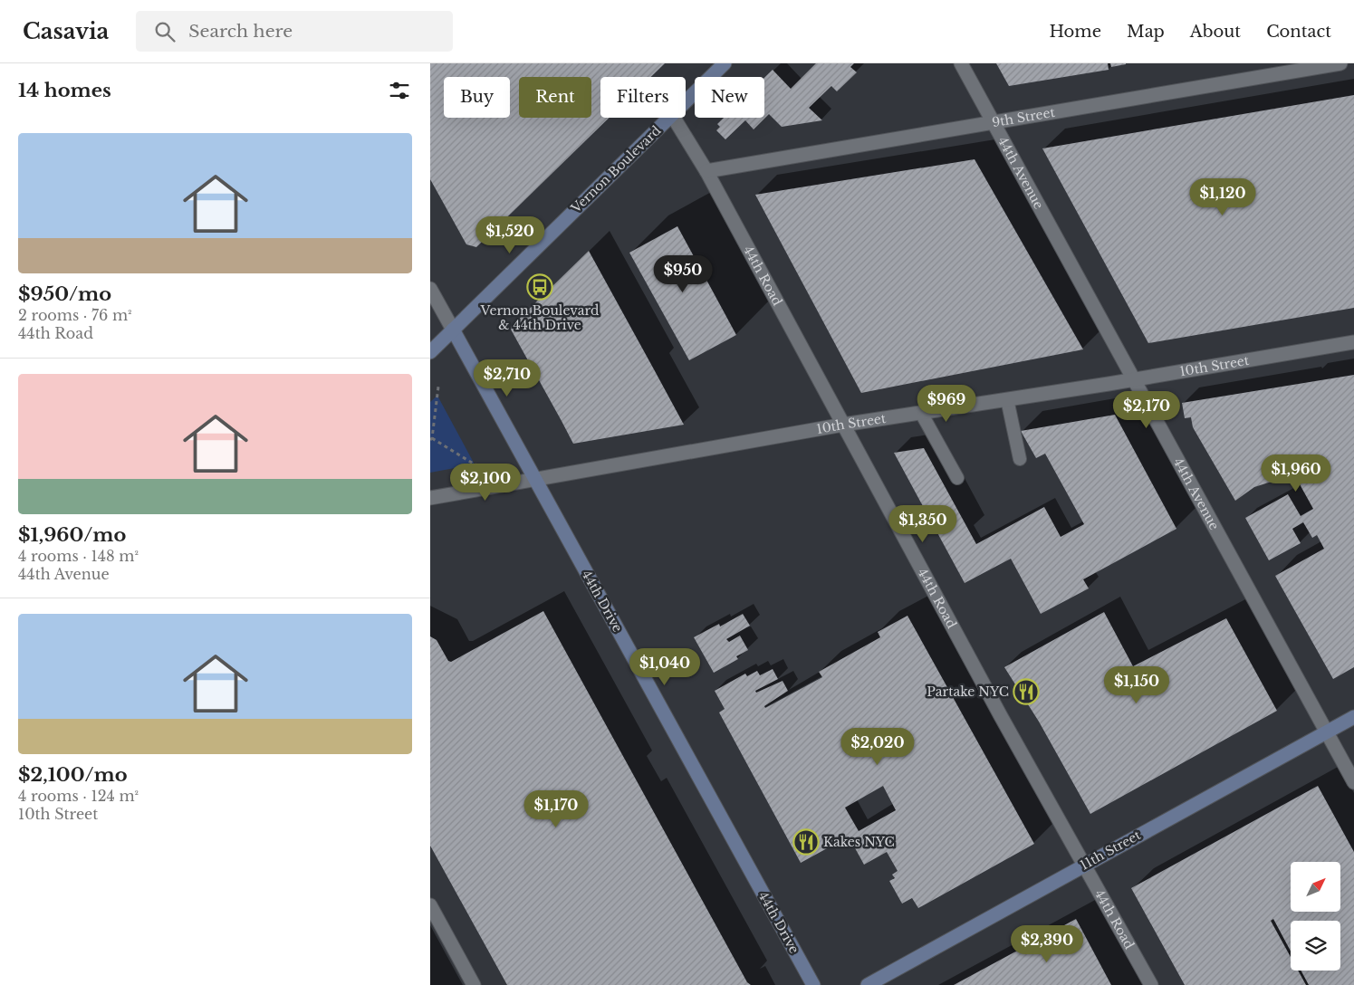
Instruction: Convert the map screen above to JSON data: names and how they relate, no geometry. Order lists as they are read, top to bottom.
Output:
{
  "streets": {
    "main road": ["Vernon Boulevard", "44th Drive", "11th Street"],
    "street": [
      "9th Street",
      "44th Avenue",
      "44th Road",
      "10th Street"
    ]
  },
  "crossings": [
    ["9th Street", "44th Avenue"],
    ["9th Street", "44th Road"],
    ["Vernon Boulevard", "44th Drive"],
    ["44th Avenue", "10th Street"],
    ["44th Avenue", "11th Street"],
    ["44th Road", "10th Street"],
    ["44th Road", "11th Street"],
    ["10th Street", "44th Drive"]
  ],
  "places": {
    "bus stop": ["Vernon Boulevard & 44th Drive"],
    "restaurant": ["Partake NYC", "Kakes NYC"]
  },
  "north": "top right",
  "page": {
    "header": "Casavia",
    "search": "Search here",
    "nav": [
      "Home",
      "Map",
      "About",
      "Contact"
    ],
    "heading": "14 homes",
    "chip": [
      "Buy",
      "Rent",
      "Filters",
      "New"
    ],
    "list": [
      {
        "name": "$950/mo",
        "note": "2 rooms · 76 m² · 44th Road"
      },
      {
        "name": "$1,960/mo",
        "note": "4 rooms · 148 m² · 44th Avenue"
      },
      {
        "name": "$2,100/mo",
        "note": "4 rooms · 124 m² · 10th Street"
      }
    ],
    "price": [
      "$1,120",
      "$1,520",
      "$950",
      "$2,710",
      "$969",
      "$2,170",
      "$1,960",
      "$2,100",
      "$1,350",
      "$1,040",
      "$1,150",
      "$2,020",
      "$1,170",
      "$2,390"
    ]
  }
}
